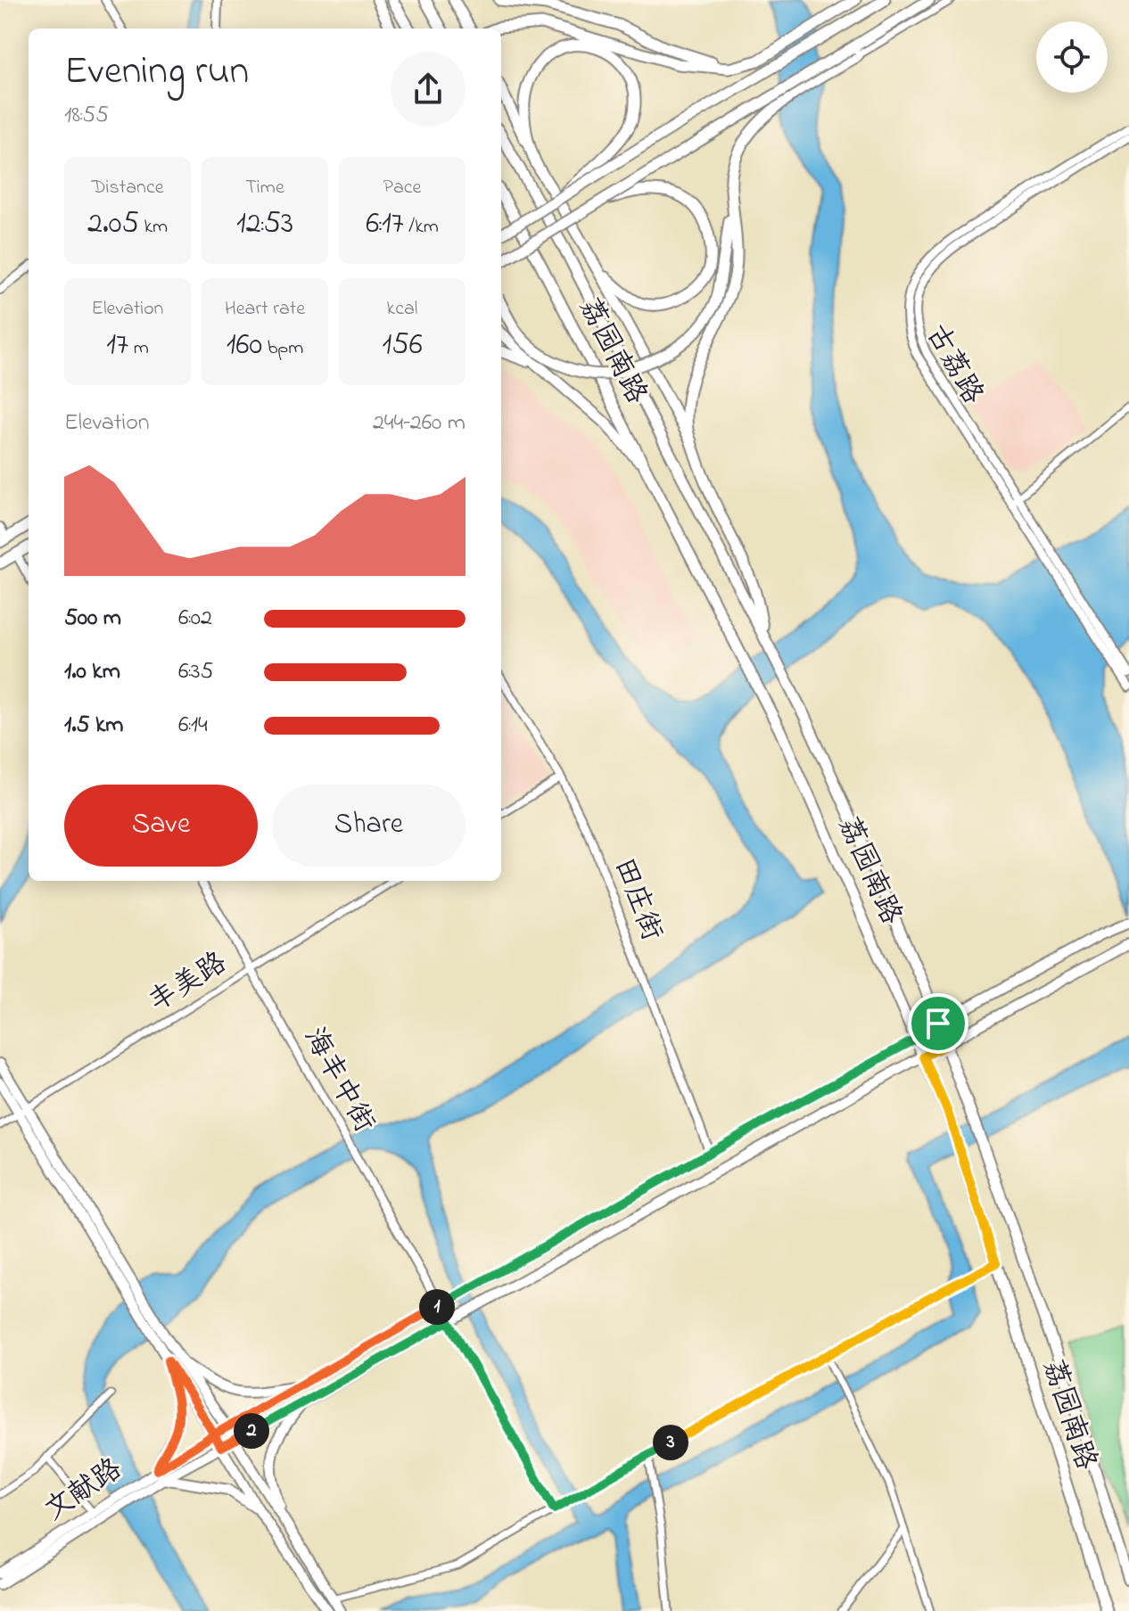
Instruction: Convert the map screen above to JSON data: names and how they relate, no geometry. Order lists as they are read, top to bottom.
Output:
{
  "streets": {
    "main road": ["荔园南路", "文献路"],
    "street": [
      "古荔路",
      "田庄街",
      "丰美路",
      "海丰中街"
    ]
  },
  "crossings": [
    ["荔园南路", "文献路"],
    ["田庄街", "文献路"],
    ["丰美路", "海丰中街"],
    ["海丰中街", "文献路"]
  ],
  "page": {
    "heading": ["Evening run", "18:55"],
    "stats": [
      ["Distance", "2.05 km"],
      ["Time", "12:53"],
      ["Pace", "6:17 /km"],
      ["Elevation", "17 m"],
      ["Heart rate", "160 bpm"],
      ["kcal", "156"]
    ],
    "chart": ["Elevation", "244–260 m"],
    "list": [
      {
        "name": "500 m",
        "note": "6:02"
      },
      {
        "name": "1.0 km",
        "note": "6:35"
      },
      {
        "name": "1.5 km",
        "note": "6:14"
      }
    ],
    "buttons": ["Save", "Share"],
    "pins": ["1", "2", "3"]
  }
}
